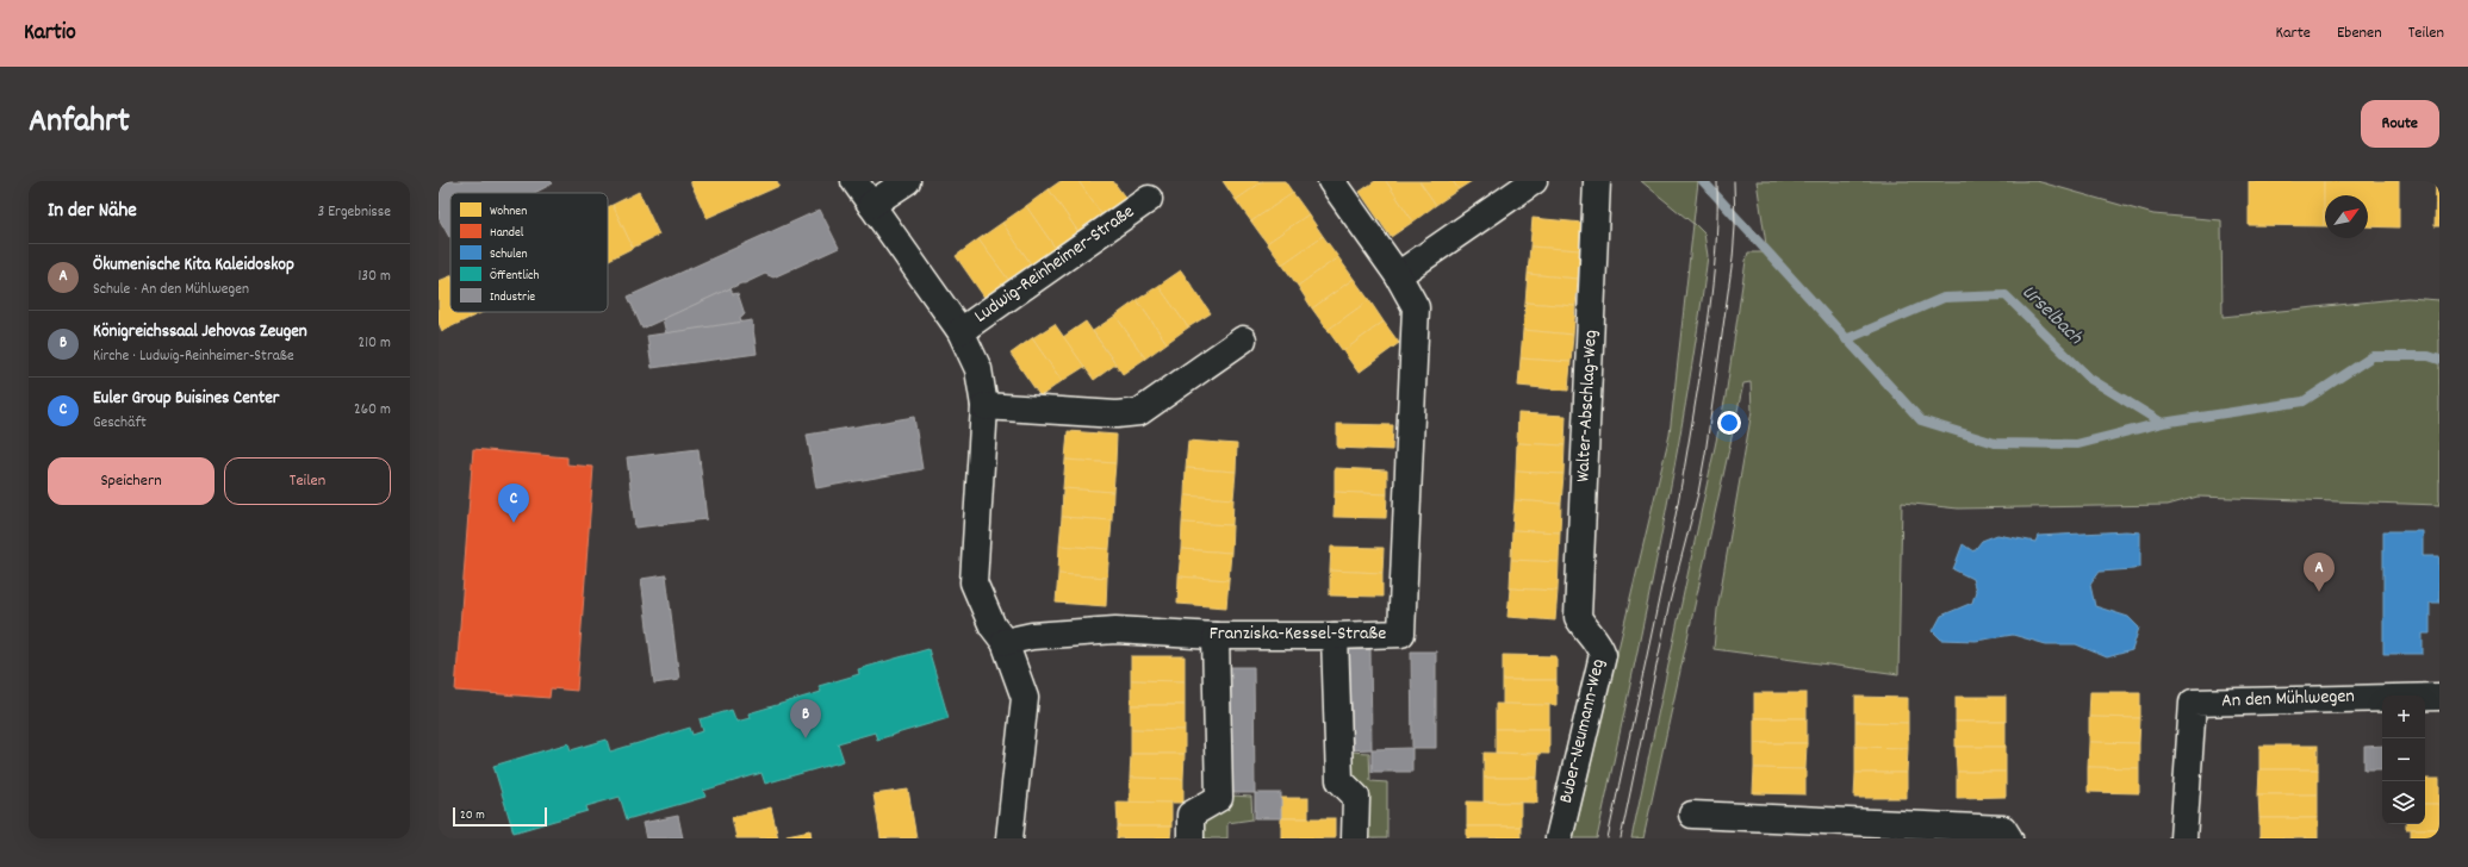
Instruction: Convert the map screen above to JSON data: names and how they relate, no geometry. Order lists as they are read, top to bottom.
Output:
{
  "streets": {
    "street": [
      "Ludwig-Reinheimer-Straße",
      "Walter-Abschlag-Weg",
      "Franziska-Kessel-Straße",
      "An den Mühlwegen",
      "Buber-Neumann-Weg"
    ]
  },
  "crossings": [
    ["Ludwig-Reinheimer-Straße", "Franziska-Kessel-Straße"],
    ["Walter-Abschlag-Weg", "Buber-Neumann-Weg"]
  ],
  "water": ["Urselbach"],
  "legend": [
    "Wohnen",
    "Handel",
    "Schulen",
    "Öffentlich",
    "Industrie"
  ],
  "scale_bar": "20 m",
  "north": "top right",
  "page": {
    "header": "Kartio",
    "nav": ["Karte", "Ebenen", "Teilen"],
    "title": "Anfahrt",
    "buttons": [
      "Route",
      ["Speichern", "Teilen"]
    ],
    "heading": ["In der Nähe", "3 Ergebnisse"],
    "list": [
      {
        "mark": "A",
        "name": "Ökumenische Kita Kaleidoskop",
        "note": "Schule · An den Mühlwegen",
        "value": "130 m"
      },
      {
        "mark": "B",
        "name": "Königreichssaal Jehovas Zeugen",
        "note": "Kirche · Ludwig-Reinheimer-Straße",
        "value": "210 m"
      },
      {
        "mark": "C",
        "name": "Euler Group Buisines Center",
        "note": "Geschäft",
        "value": "260 m"
      }
    ],
    "pins": ["C", "A", "B"],
    "map_buttons": ["+", "−"],
    "scale": "20 m"
  }
}
